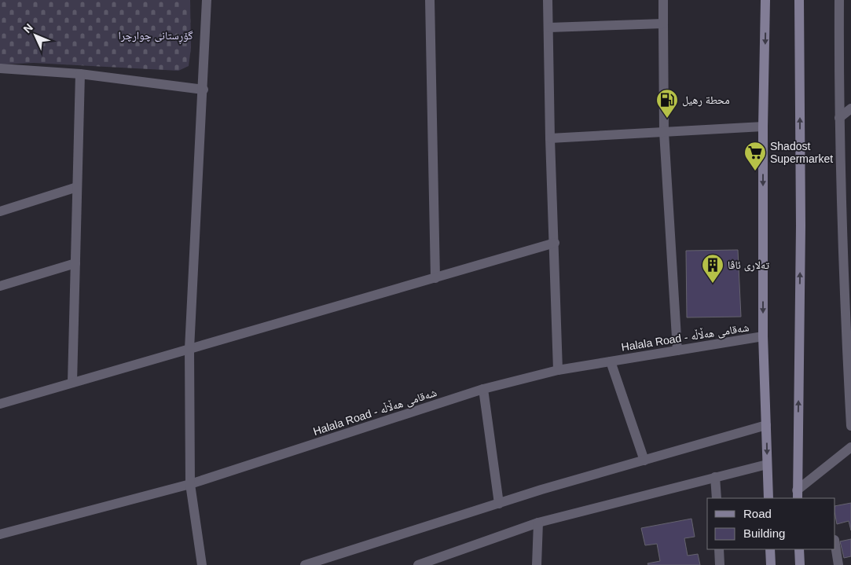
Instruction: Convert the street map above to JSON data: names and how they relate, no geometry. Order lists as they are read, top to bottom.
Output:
{
  "streets": {
    "street": ["Halala Road - شەقامی هەڵاڵە"]
  },
  "parks": ["گۆڕستانی چوارچرا"],
  "places": {
    "fuel station": ["محطة رهيل"],
    "supermarket": ["Shadost Supermarket"],
    "building": ["تەلاری ئاڤا"]
  },
  "legend": ["Road", "Building"],
  "north": "top left"
}
